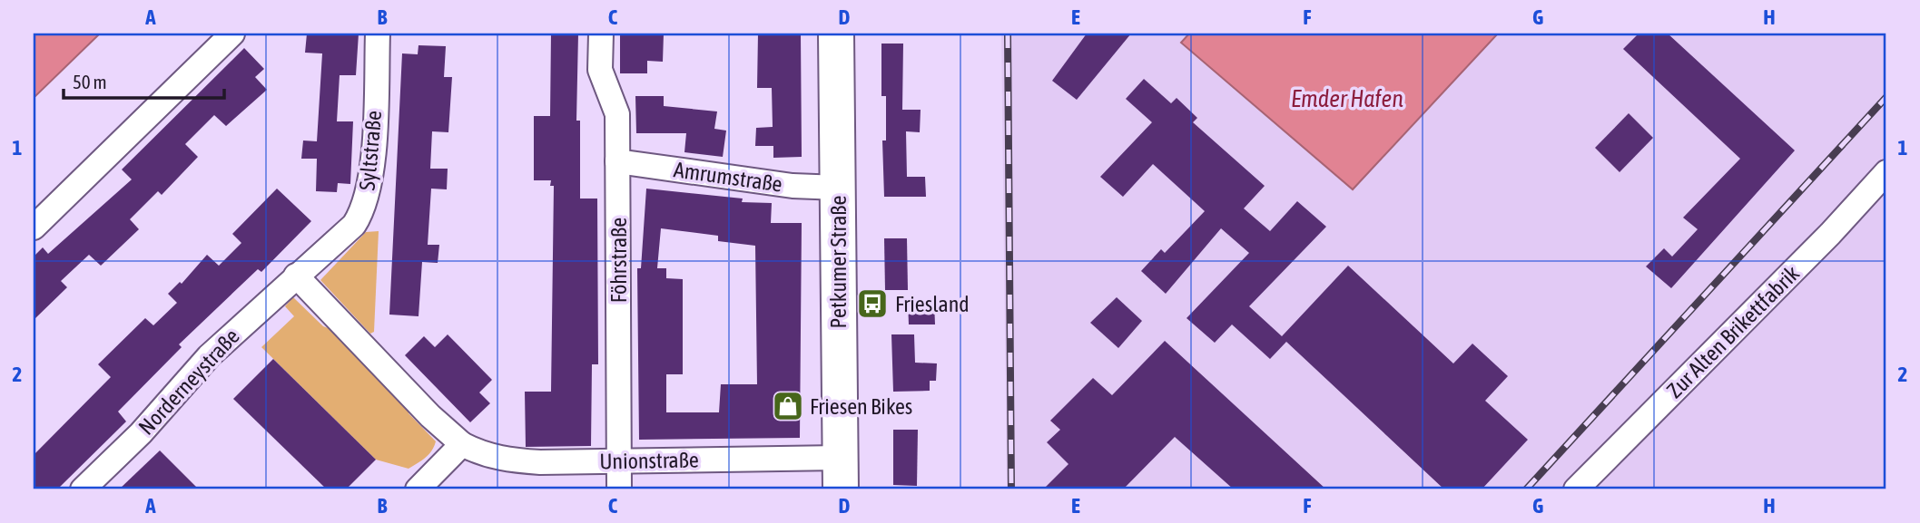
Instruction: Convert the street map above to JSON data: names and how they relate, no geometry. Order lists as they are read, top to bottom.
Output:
{
  "streets": {
    "main road": ["Petkumer Straße"],
    "street": [
      "Syltstraße",
      "Amrumstraße",
      "Föhrstraße",
      "Zur Alten Brikettfabrik",
      "Norderneystraße",
      "Unionstraße"
    ]
  },
  "crossings": [
    ["Syltstraße", "Norderneystraße"],
    ["Syltstraße", "Unionstraße"],
    ["Amrumstraße", "Föhrstraße"],
    ["Amrumstraße", "Petkumer Straße"],
    ["Föhrstraße", "Unionstraße"],
    ["Petkumer Straße", "Unionstraße"],
    ["Norderneystraße", "Unionstraße"]
  ],
  "water": ["Emder Hafen"],
  "places": {
    "bus stop": ["Friesland"],
    "shop": ["Friesen Bikes"]
  },
  "scale_bar": "50 m",
  "grid": {
    "columns": [
      "A",
      "B",
      "C",
      "D",
      "E",
      "F",
      "G",
      "H"
    ],
    "rows": ["1", "2"]
  }
}
